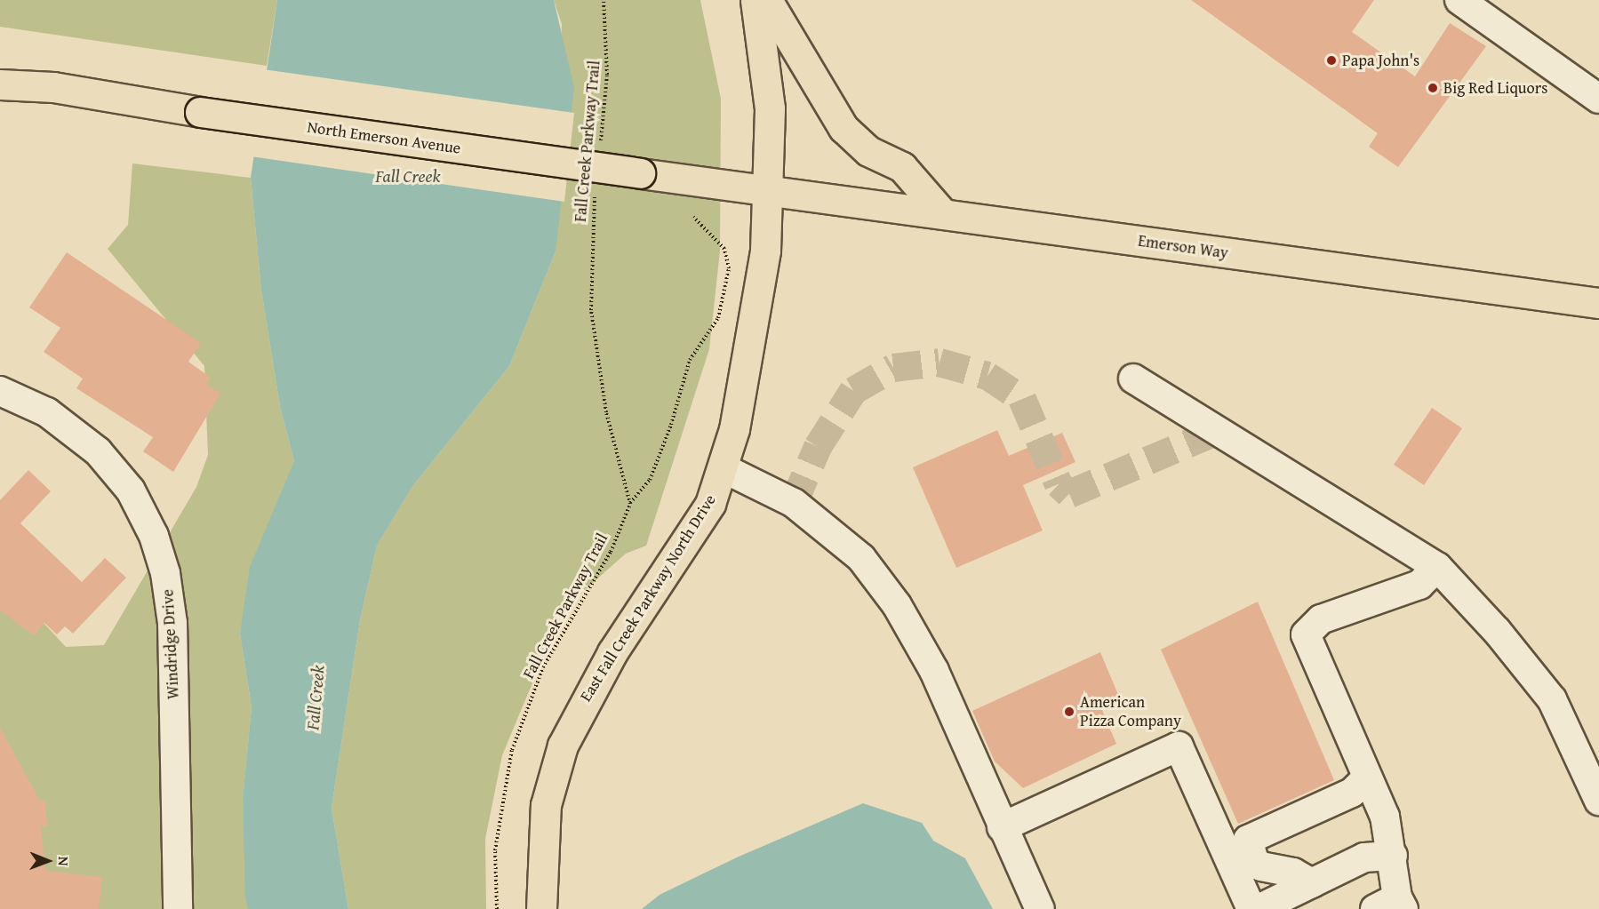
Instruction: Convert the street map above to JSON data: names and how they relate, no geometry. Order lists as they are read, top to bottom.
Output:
{
  "streets": {
    "main road": ["North Emerson Avenue", "Emerson Way", "East Fall Creek Parkway North Drive"],
    "street": ["Windridge Drive"],
    "path": ["Fall Creek Parkway Trail"]
  },
  "crossings": [
    ["North Emerson Avenue", "Emerson Way"],
    ["North Emerson Avenue", "East Fall Creek Parkway North Drive"],
    ["Emerson Way", "East Fall Creek Parkway North Drive"]
  ],
  "water": ["Fall Creek"],
  "places": ["Papa John's", "Big Red Liquors", "American Pizza Company"],
  "north": "right"
}
